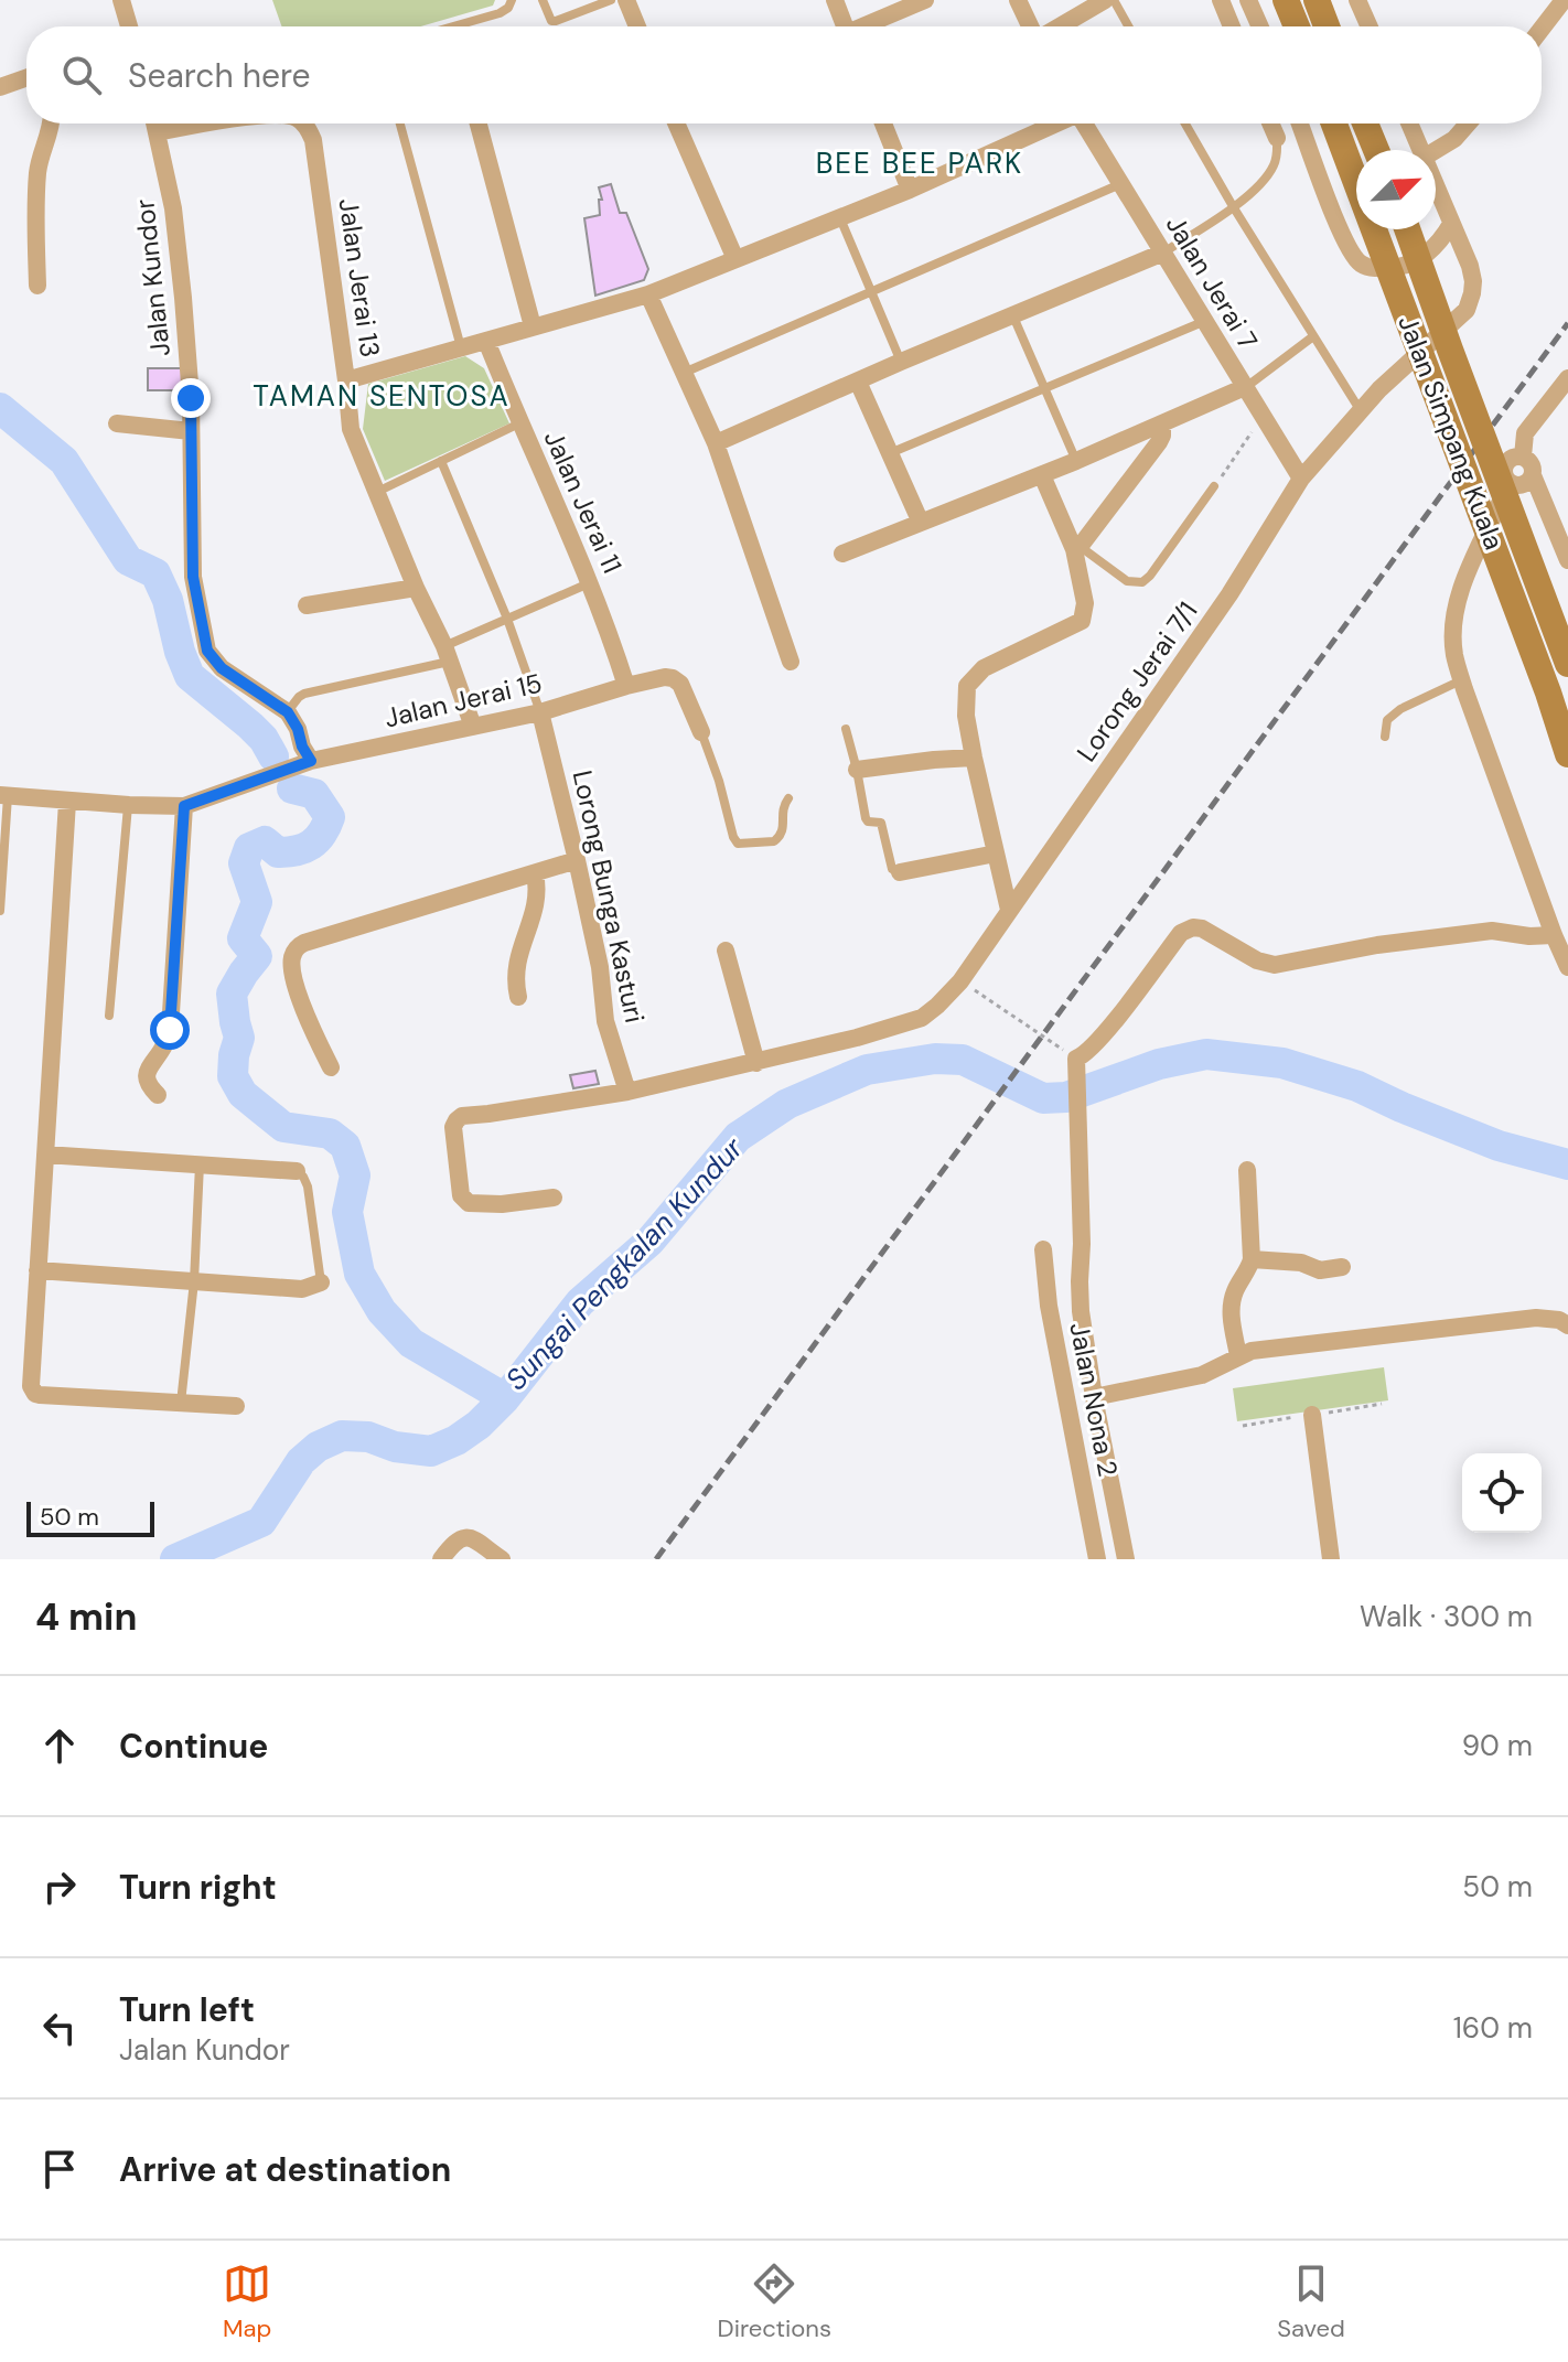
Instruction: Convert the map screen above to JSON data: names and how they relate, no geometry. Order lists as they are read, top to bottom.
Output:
{
  "streets": {
    "main road": ["Jalan Simpang Kuala"],
    "street": [
      "Jalan Kundor",
      "Jalan Jerai 13",
      "Jalan Jerai 7",
      "Jalan Jerai 11",
      "Lorong Jerai 7/1",
      "Jalan Jerai 15",
      "Lorong Bunga Kasturi",
      "Jalan Nona 2"
    ]
  },
  "crossings": [
    ["Jalan Kundor", "Jalan Jerai 13"],
    ["Jalan Jerai 13", "Jalan Jerai 15"],
    ["Jalan Jerai 7", "Lorong Jerai 7/1"],
    ["Jalan Jerai 11", "Jalan Jerai 15"],
    ["Lorong Jerai 7/1", "Lorong Bunga Kasturi"],
    ["Jalan Jerai 15", "Lorong Bunga Kasturi"]
  ],
  "districts": ["BEE BEE PARK", "TAMAN SENTOSA"],
  "water": ["Sungai Pengkalan Kundur"],
  "scale_bar": "50 m",
  "north": "top right",
  "page": {
    "search": "Search here",
    "scale": "50 m",
    "heading": ["4 min", "Walk · 300 m"],
    "list": [
      ["Continue", "90 m"],
      ["Turn right", "50 m"],
      ["Turn left", "Jalan Kundor", "160 m"],
      "Arrive at destination"
    ],
    "nav": ["Map", "Directions", "Saved"]
  }
}
